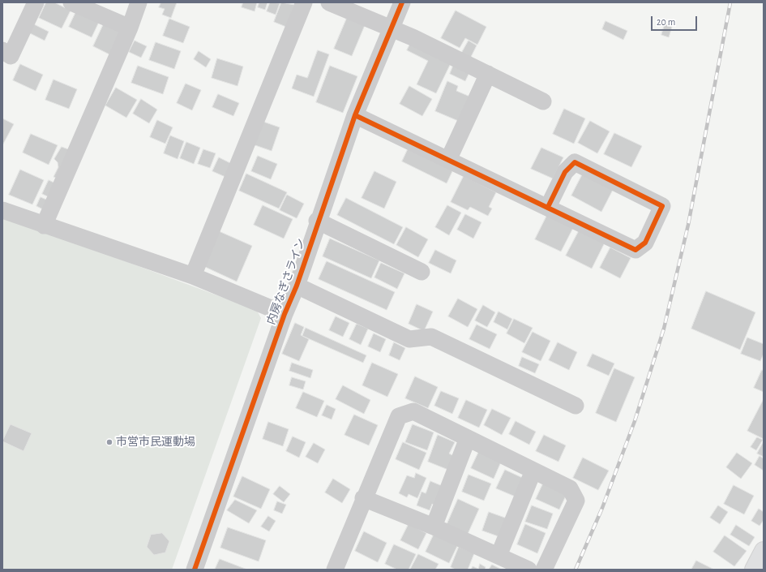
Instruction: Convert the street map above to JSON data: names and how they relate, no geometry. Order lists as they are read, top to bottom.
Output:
{
  "streets": {
    "street": ["内房なぎさライン"]
  },
  "places": ["市営市民運動場"],
  "scale_bar": "20 m"
}
